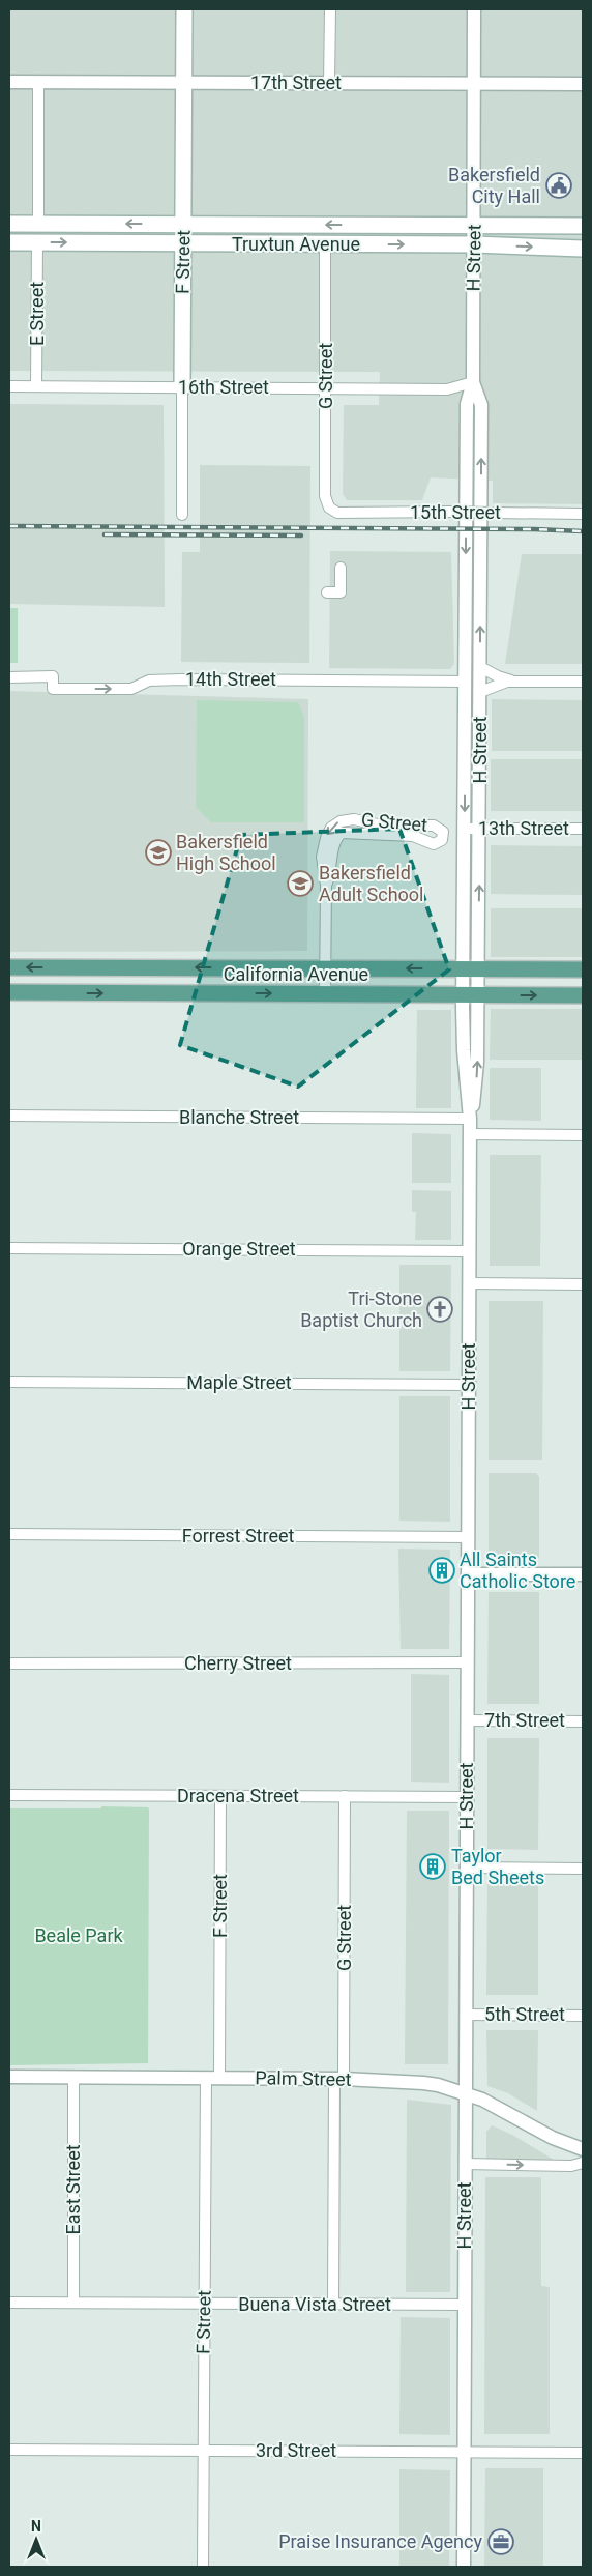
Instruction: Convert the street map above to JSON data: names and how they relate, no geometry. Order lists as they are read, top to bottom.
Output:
{
  "streets": {
    "main road": ["Truxtun Avenue", "F Street", "California Avenue"],
    "street": [
      "17th Street",
      "H Street",
      "E Street",
      "G Street",
      "16th Street",
      "15th Street",
      "14th Street",
      "13th Street",
      "Blanche Street",
      "Orange Street",
      "Maple Street",
      "Forrest Street",
      "Cherry Street",
      "7th Street",
      "Dracena Street",
      "5th Street",
      "Palm Street",
      "East Street",
      "Buena Vista Street",
      "3rd Street"
    ]
  },
  "crossings": [
    ["17th Street", "H Street"],
    ["17th Street", "F Street"],
    ["Truxtun Avenue", "H Street"],
    ["Truxtun Avenue", "F Street"],
    ["Truxtun Avenue", "E Street"],
    ["Truxtun Avenue", "G Street"],
    ["H Street", "16th Street"],
    ["H Street", "14th Street"],
    ["H Street", "13th Street"],
    ["H Street", "California Avenue"],
    ["H Street", "Blanche Street"],
    ["H Street", "Orange Street"],
    ["H Street", "Maple Street"],
    ["H Street", "Forrest Street"],
    ["H Street", "Cherry Street"],
    ["H Street", "7th Street"],
    ["H Street", "Dracena Street"],
    ["H Street", "5th Street"],
    ["H Street", "Palm Street"],
    ["H Street", "Buena Vista Street"],
    ["H Street", "3rd Street"],
    ["F Street", "16th Street"],
    ["F Street", "Dracena Street"],
    ["F Street", "Palm Street"],
    ["F Street", "Buena Vista Street"],
    ["F Street", "3rd Street"],
    ["E Street", "16th Street"],
    ["G Street", "16th Street"],
    ["G Street", "15th Street"],
    ["G Street", "California Avenue"],
    ["G Street", "Dracena Street"],
    ["G Street", "Palm Street"],
    ["G Street", "Buena Vista Street"],
    ["Palm Street", "East Street"],
    ["East Street", "Buena Vista Street"]
  ],
  "one_way": ["14th Street"],
  "parks": ["Beale Park"],
  "places": {
    "public building": ["Bakersfield City Hall"],
    "school or university": ["Bakersfield High School", "Bakersfield Adult School"],
    "church": ["Tri-Stone Baptist Church"],
    "building": ["All Saints Catholic Store", "Taylor Bed Sheets"],
    "office": ["Praise Insurance Agency"]
  },
  "north": "top"
}
